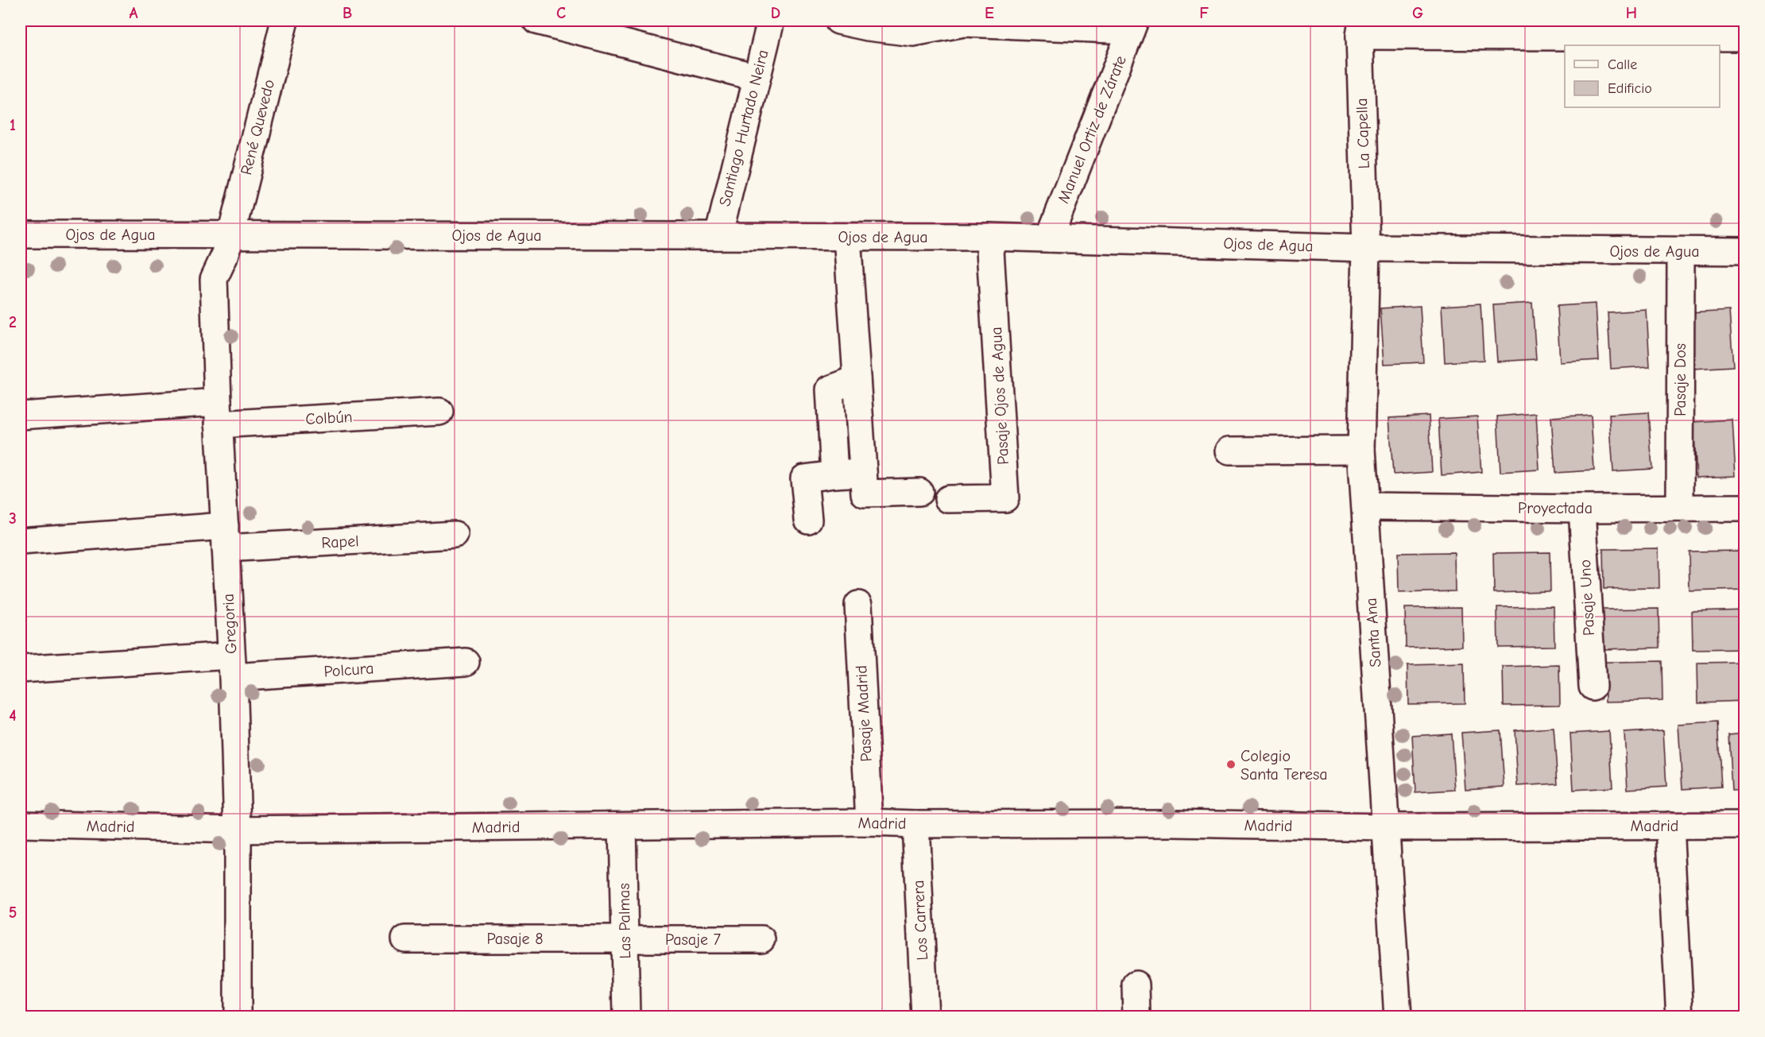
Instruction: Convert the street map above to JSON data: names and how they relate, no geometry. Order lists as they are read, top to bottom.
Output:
{
  "streets": {
    "street": [
      "René Quevedo",
      "Santiago Hurtado Neira",
      "Manuel Ortiz de Zárate",
      "La Capella",
      "Ojos de Agua",
      "Pasaje Dos",
      "Pasaje Ojos de Agua",
      "Colbún",
      "Proyectada",
      "Rapel",
      "Pasaje Uno",
      "Gregoria",
      "Santa Ana",
      "Polcura",
      "Pasaje Madrid",
      "Madrid",
      "Los Carrera",
      "Las Palmas",
      "Pasaje 8",
      "Pasaje 7"
    ]
  },
  "crossings": [
    ["René Quevedo", "Ojos de Agua"],
    ["René Quevedo", "Gregoria"],
    ["Santiago Hurtado Neira", "Ojos de Agua"],
    ["Manuel Ortiz de Zárate", "Ojos de Agua"],
    ["La Capella", "Ojos de Agua"],
    ["La Capella", "Santa Ana"],
    ["Ojos de Agua", "Pasaje Dos"],
    ["Ojos de Agua", "Pasaje Ojos de Agua"],
    ["Ojos de Agua", "Gregoria"],
    ["Ojos de Agua", "Santa Ana"],
    ["Pasaje Dos", "Proyectada"],
    ["Colbún", "Gregoria"],
    ["Proyectada", "Pasaje Uno"],
    ["Proyectada", "Santa Ana"],
    ["Rapel", "Gregoria"],
    ["Gregoria", "Polcura"],
    ["Gregoria", "Madrid"],
    ["Santa Ana", "Madrid"],
    ["Pasaje Madrid", "Madrid"],
    ["Madrid", "Los Carrera"],
    ["Madrid", "Las Palmas"],
    ["Las Palmas", "Pasaje 8"],
    ["Las Palmas", "Pasaje 7"],
    ["Pasaje 8", "Pasaje 7"]
  ],
  "places": ["Colegio Santa Teresa"],
  "legend": ["Calle", "Edificio"],
  "grid": {
    "columns": [
      "A",
      "B",
      "C",
      "D",
      "E",
      "F",
      "G",
      "H"
    ],
    "rows": [
      "1",
      "2",
      "3",
      "4",
      "5"
    ]
  }
}
